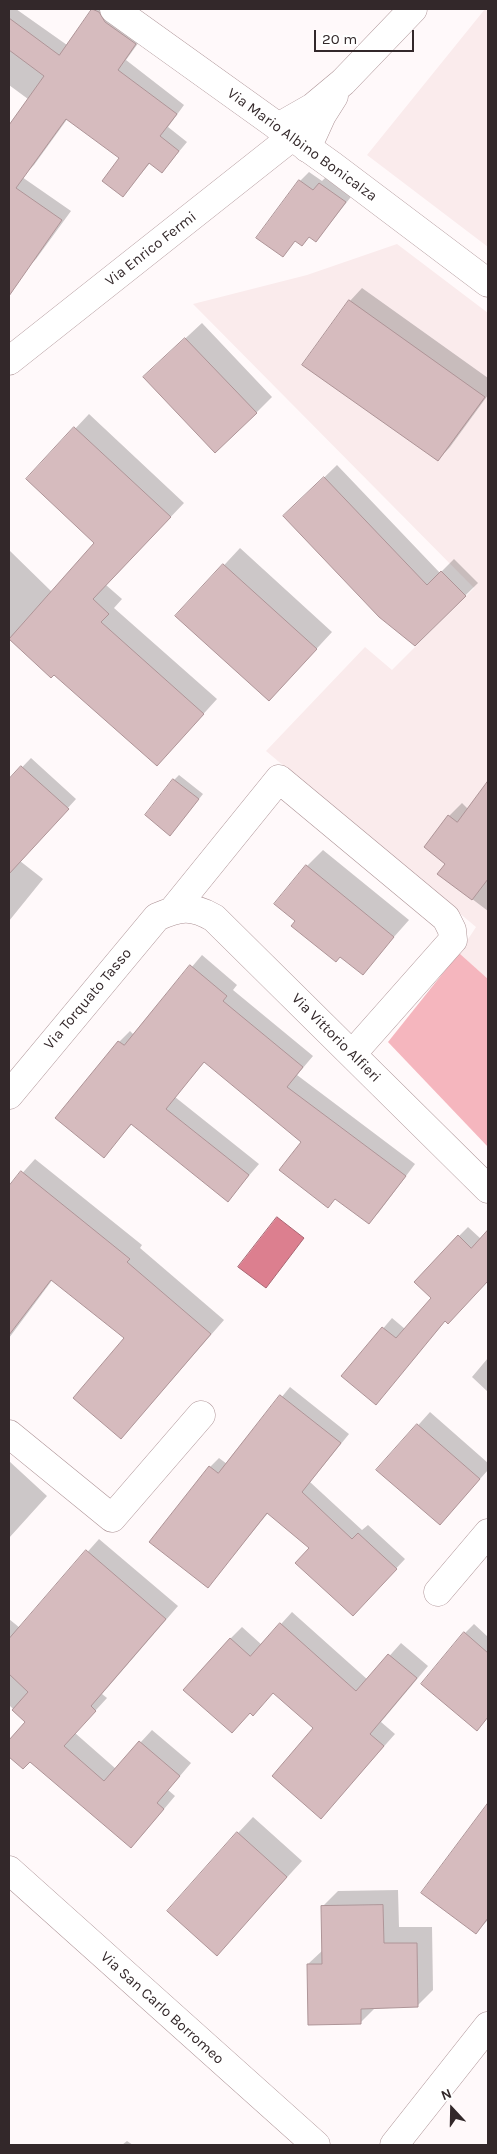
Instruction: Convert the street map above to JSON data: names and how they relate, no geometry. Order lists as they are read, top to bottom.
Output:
{
  "streets": {
    "street": [
      "Via Mario Albino Bonicalza",
      "Via Enrico Fermi",
      "Via Torquato Tasso",
      "Via Vittorio Alfieri",
      "Via San Carlo Borromeo"
    ]
  },
  "crossings": [
    ["Via Mario Albino Bonicalza", "Via Enrico Fermi"],
    ["Via Torquato Tasso", "Via Vittorio Alfieri"]
  ],
  "scale_bar": "20 m",
  "north": "top"
}
